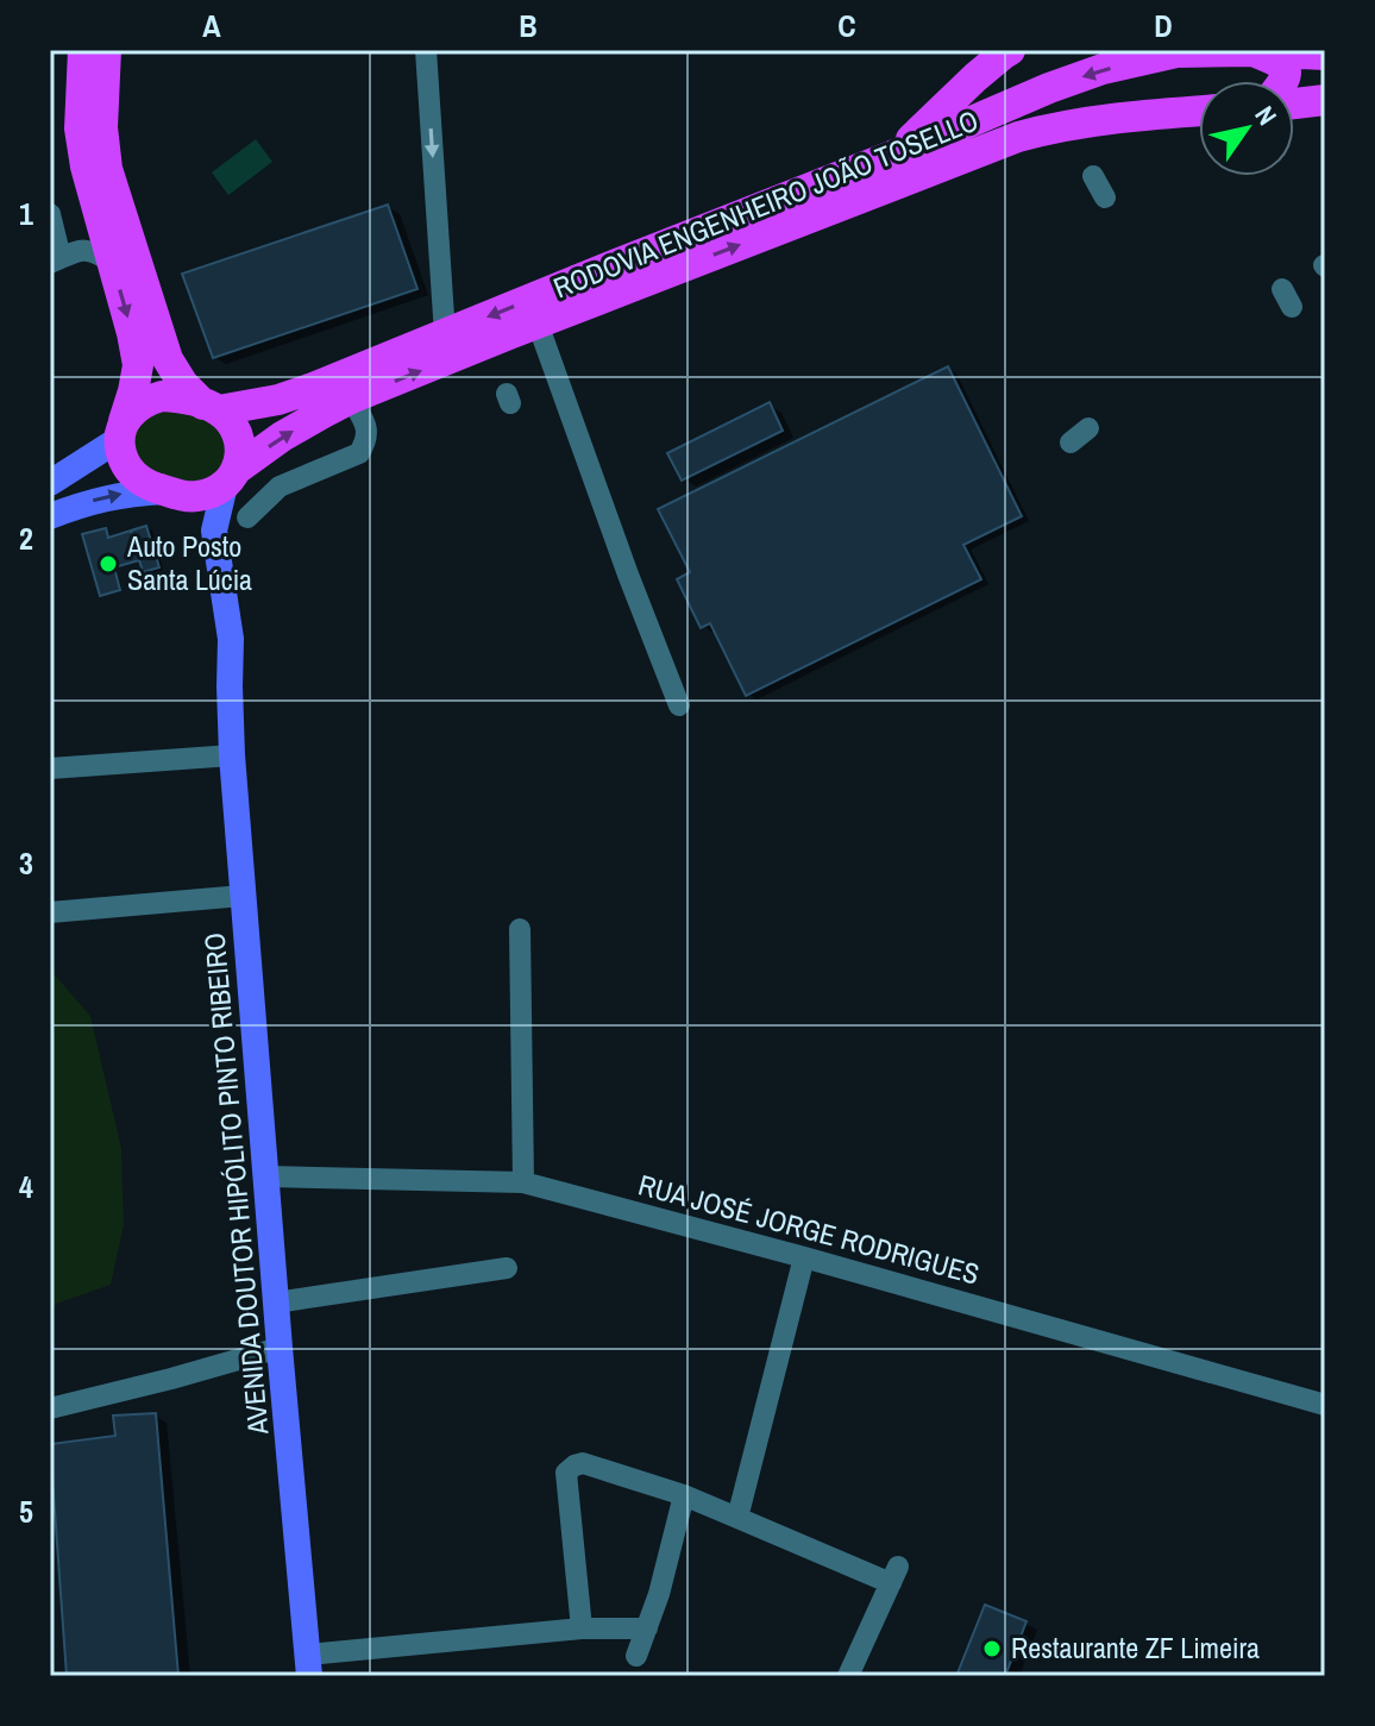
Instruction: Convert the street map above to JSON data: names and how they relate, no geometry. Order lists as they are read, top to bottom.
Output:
{
  "streets": {
    "highway": ["RODOVIA ENGENHEIRO JOÃO TOSELLO"],
    "main road": ["AVENIDA DOUTOR HIPÓLITO PINTO RIBEIRO"],
    "street": ["RUA JOSÉ JORGE RODRIGUES"]
  },
  "crossings": [
    ["RODOVIA ENGENHEIRO JOÃO TOSELLO", "AVENIDA DOUTOR HIPÓLITO PINTO RIBEIRO"],
    ["AVENIDA DOUTOR HIPÓLITO PINTO RIBEIRO", "RUA JOSÉ JORGE RODRIGUES"]
  ],
  "places": ["Auto Posto Santa Lúcia", "Restaurante ZF Limeira"],
  "north": "top right",
  "grid": {
    "columns": [
      "A",
      "B",
      "C",
      "D"
    ],
    "rows": [
      "1",
      "2",
      "3",
      "4",
      "5"
    ]
  }
}
